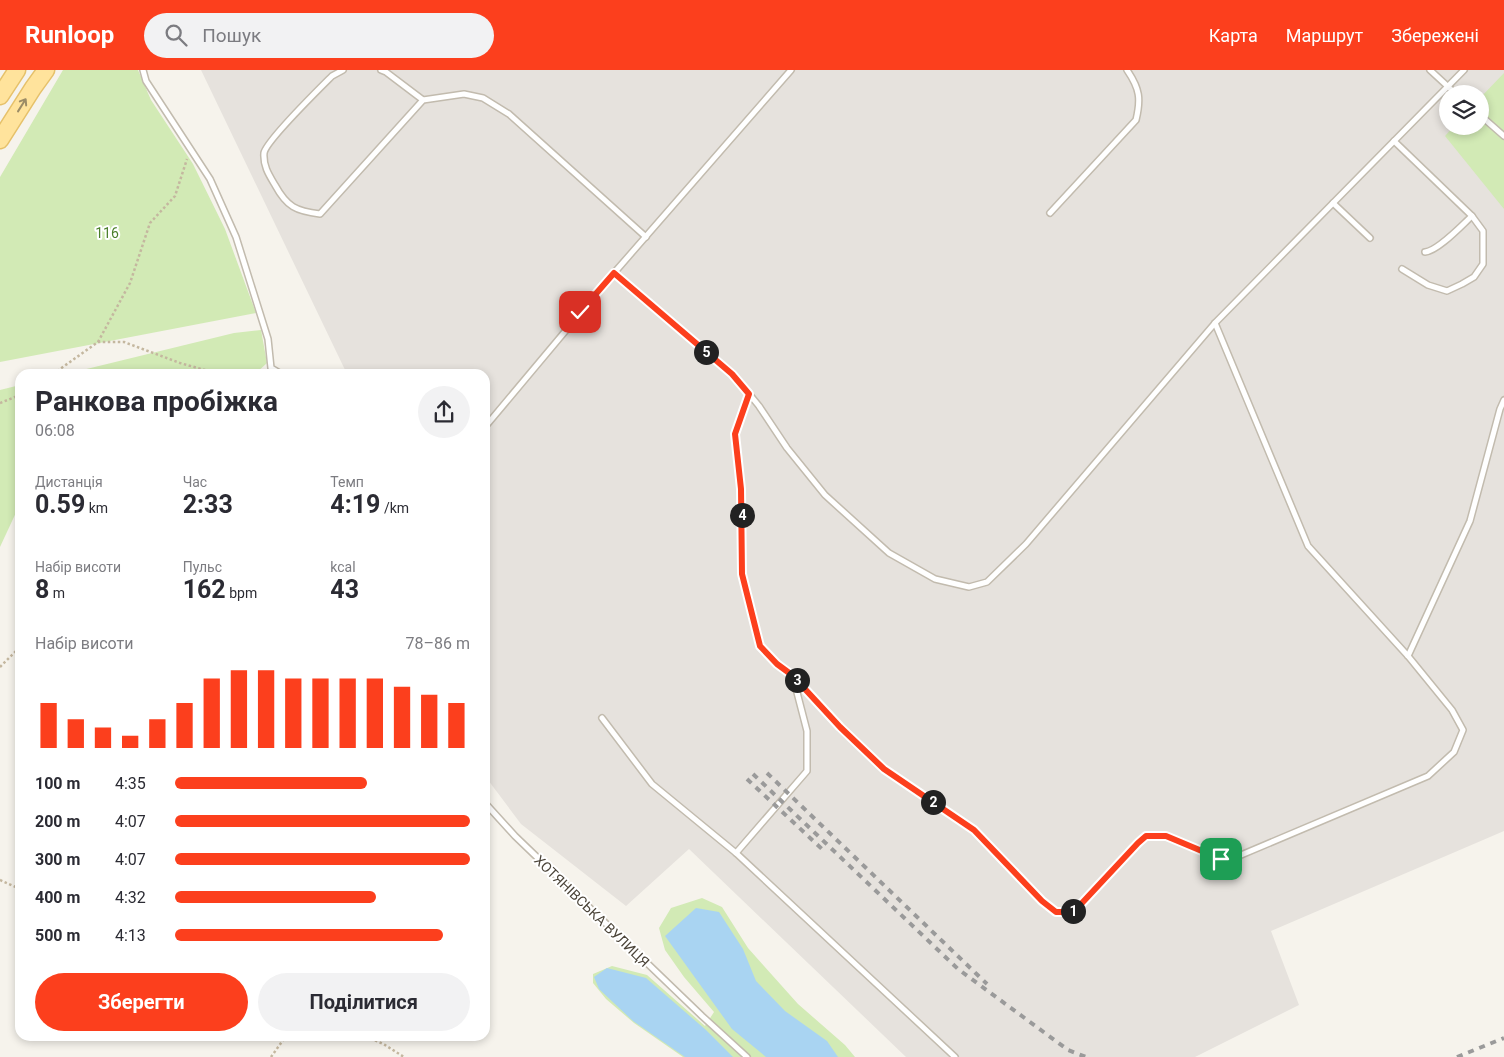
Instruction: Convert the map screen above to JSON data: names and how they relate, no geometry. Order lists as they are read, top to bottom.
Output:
{
  "streets": {
    "lane": ["ХОТЯНІВСЬКА ВУЛИЦЯ"]
  },
  "parks": ["116"],
  "page": {
    "header": "Runloop",
    "search": "Пошук",
    "nav": ["Карта", "Маршрут", "Збережені"],
    "pins": [
      "5",
      "4",
      "3",
      "2",
      "1"
    ],
    "heading": ["Ранкова пробіжка", "06:08"],
    "stats": [
      ["Дистанція", "0.59 km"],
      ["Час", "2:33"],
      ["Темп", "4:19 /km"],
      ["Набір висоти", "8 m"],
      ["Пульс", "162 bpm"],
      ["kcal", "43"]
    ],
    "chart": ["Набір висоти", "78–86 m"],
    "list": [
      {
        "name": "100 m",
        "note": "4:35"
      },
      {
        "name": "200 m",
        "note": "4:07"
      },
      {
        "name": "300 m",
        "note": "4:07"
      },
      {
        "name": "400 m",
        "note": "4:32"
      },
      {
        "name": "500 m",
        "note": "4:13"
      }
    ],
    "buttons": ["Зберегти", "Поділитися"]
  }
}
